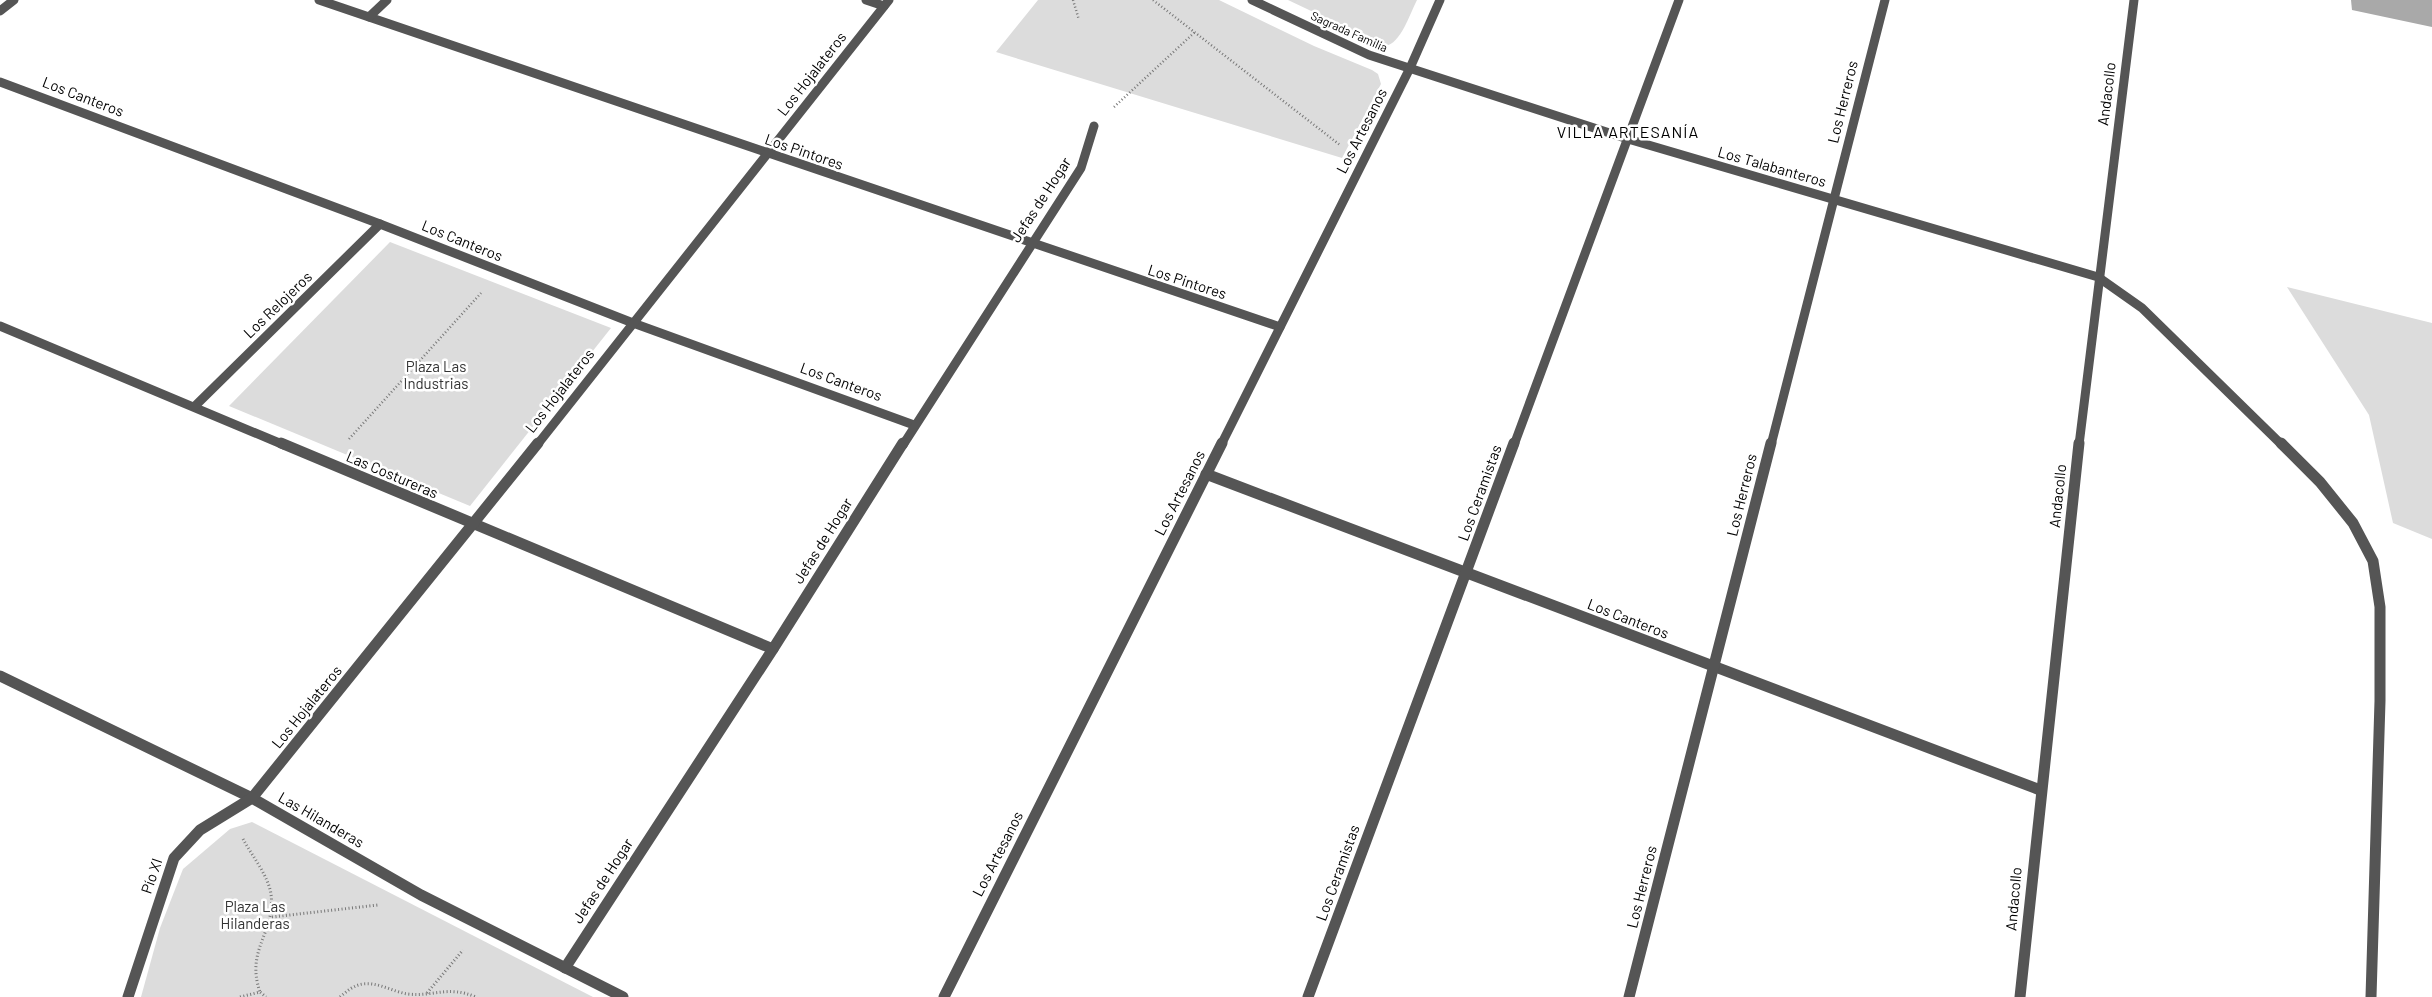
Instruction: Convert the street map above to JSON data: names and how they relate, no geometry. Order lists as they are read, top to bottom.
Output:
{
  "streets": {
    "street": [
      "Sagrada Familia",
      "Los Hojalateros",
      "Andacollo",
      "Los Canteros",
      "Los Herreros",
      "Los Artesanos",
      "Los Pintores",
      "Los Talabanteros",
      "Jefas de Hogar",
      "Los Relojeros",
      "Las Costureras",
      "Los Ceramistas",
      "Las Hilanderas",
      "Pío XI"
    ]
  },
  "crossings": [
    ["Sagrada Familia", "Los Artesanos"],
    ["Sagrada Familia", "Los Talabanteros"],
    ["Los Hojalateros", "Los Canteros"],
    ["Los Hojalateros", "Los Pintores"],
    ["Los Hojalateros", "Las Costureras"],
    ["Los Hojalateros", "Las Hilanderas"],
    ["Los Hojalateros", "Pío XI"],
    ["Andacollo", "Los Canteros"],
    ["Andacollo", "Los Talabanteros"],
    ["Los Canteros", "Los Herreros"],
    ["Los Canteros", "Los Artesanos"],
    ["Los Canteros", "Jefas de Hogar"],
    ["Los Canteros", "Los Relojeros"],
    ["Los Canteros", "Los Ceramistas"],
    ["Los Herreros", "Los Talabanteros"],
    ["Los Artesanos", "Los Pintores"],
    ["Los Artesanos", "Los Talabanteros"],
    ["Los Pintores", "Jefas de Hogar"],
    ["Los Talabanteros", "Los Ceramistas"],
    ["Jefas de Hogar", "Las Costureras"],
    ["Jefas de Hogar", "Las Hilanderas"],
    ["Los Relojeros", "Las Costureras"],
    ["Las Hilanderas", "Pío XI"]
  ],
  "districts": ["VILLA ARTESANÍA"],
  "parks": ["Plaza Las Industrias", "Plaza Las Hilanderas"]
}
